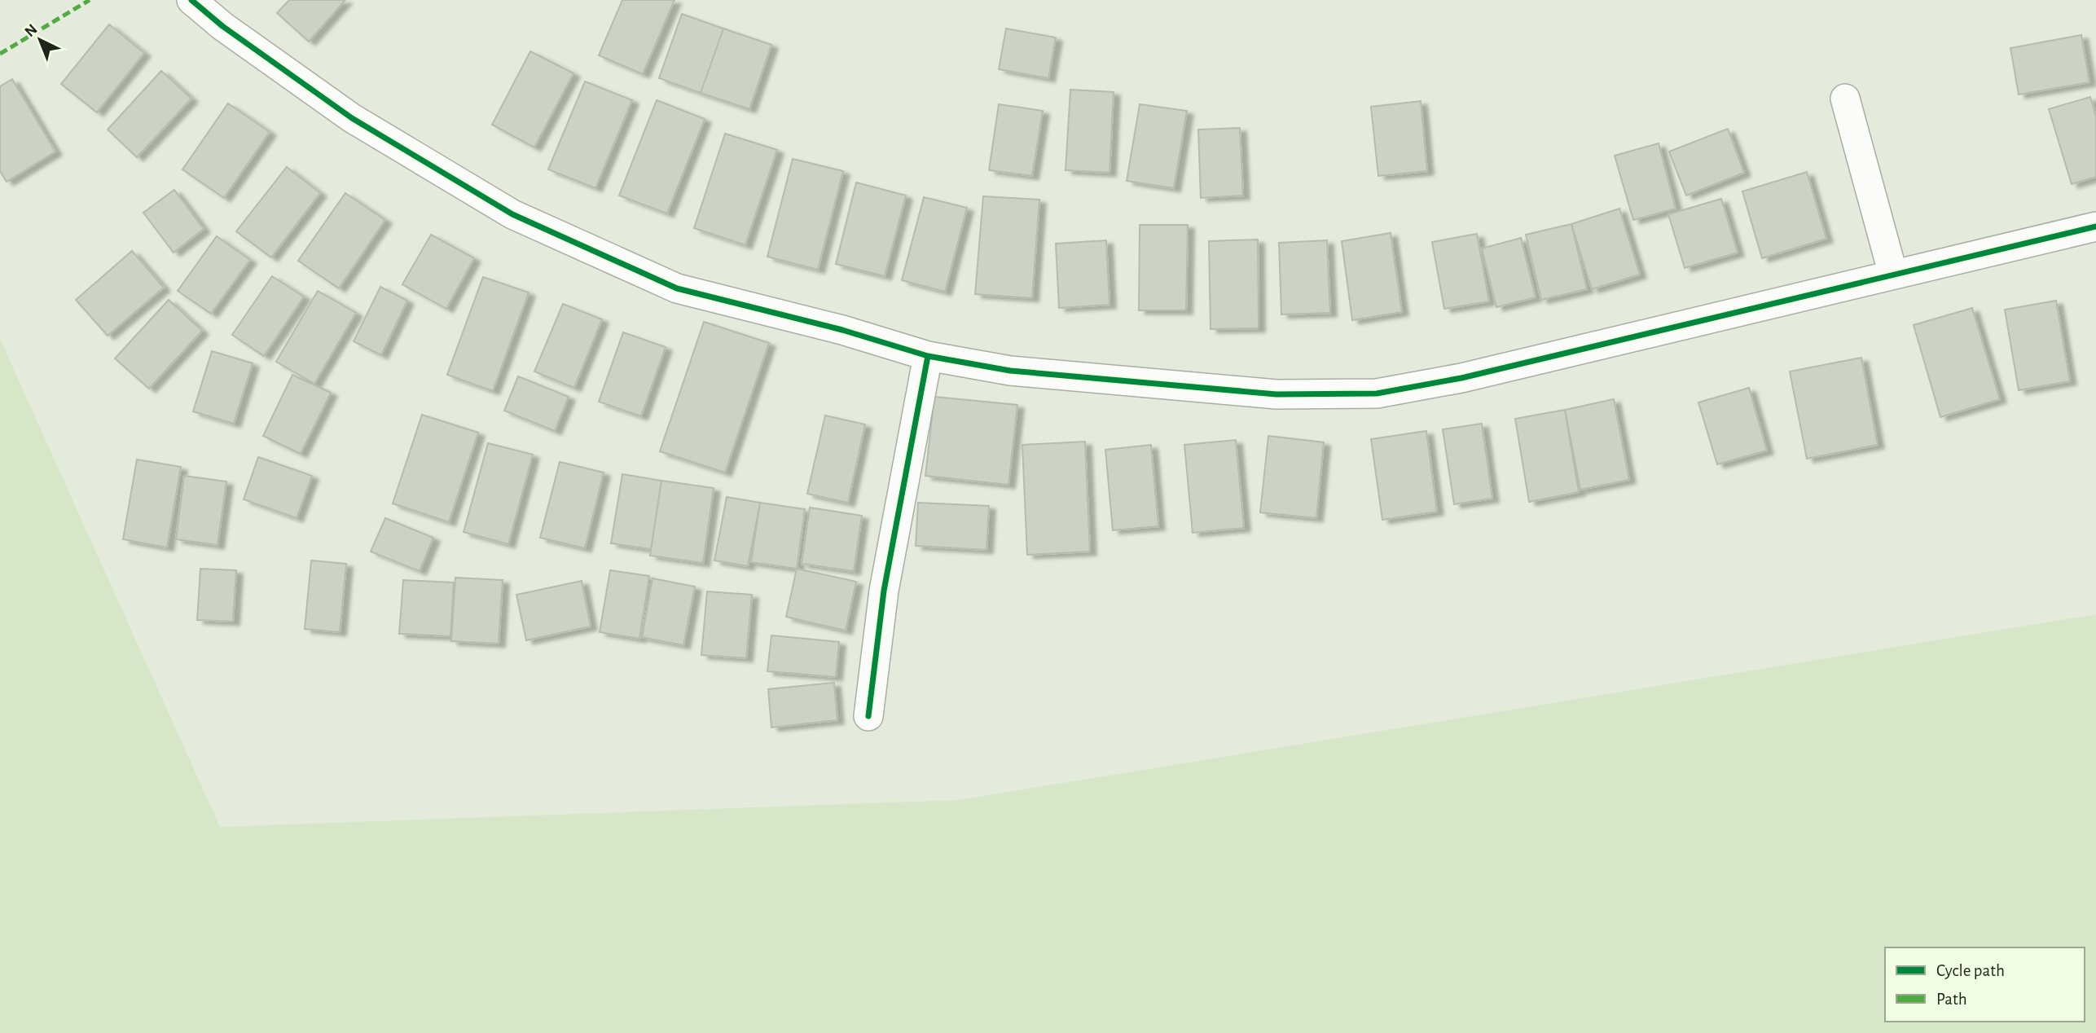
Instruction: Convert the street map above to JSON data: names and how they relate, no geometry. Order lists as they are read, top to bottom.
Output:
{
  "legend": ["Cycle path", "Path"],
  "north": "top left"
}
